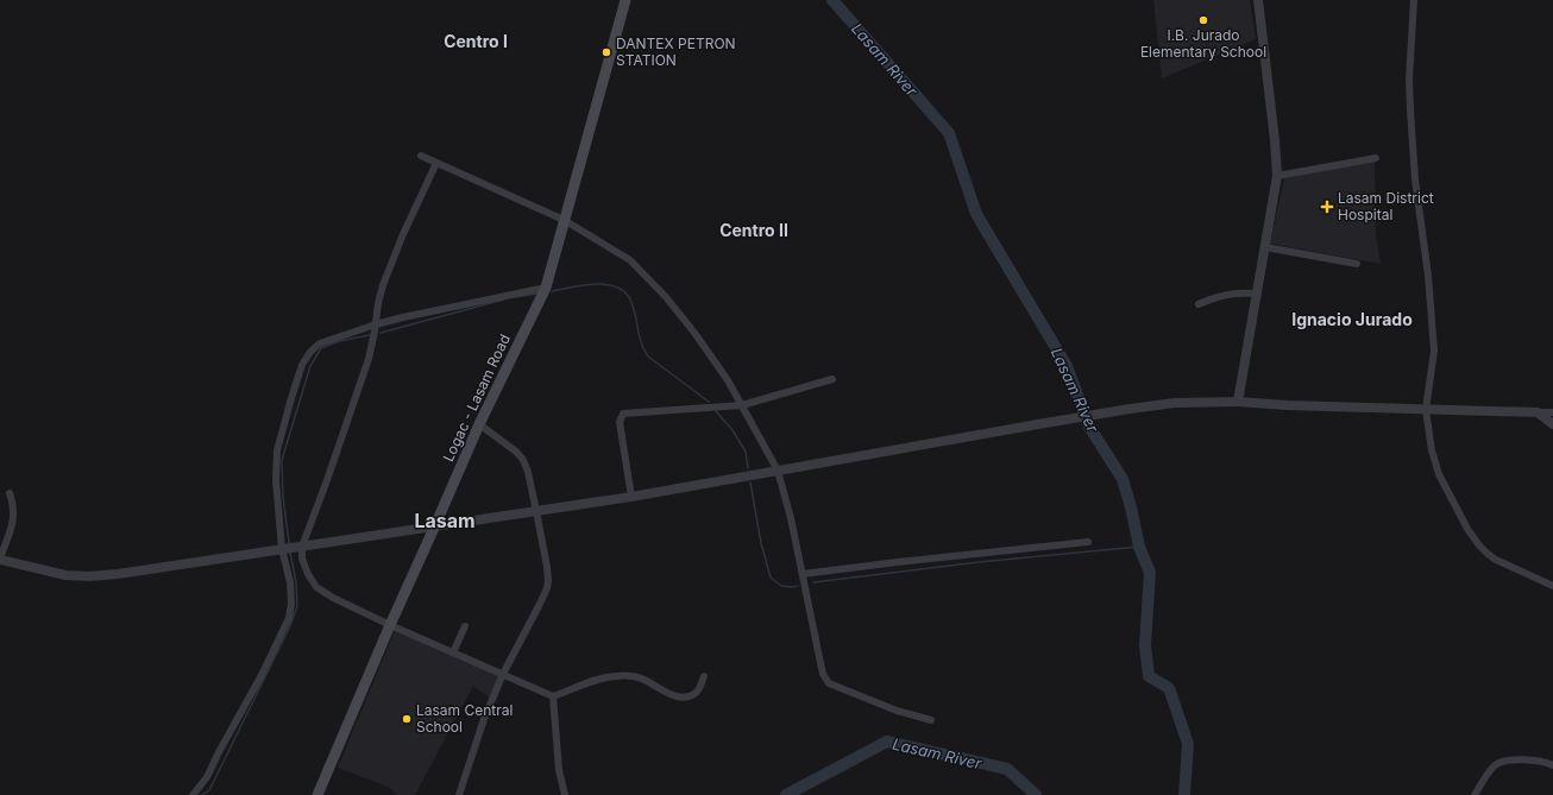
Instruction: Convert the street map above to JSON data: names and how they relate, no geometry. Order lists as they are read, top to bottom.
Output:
{
  "streets": {
    "main road": ["Logac - Lasam Road"]
  },
  "districts": [
    "Centro I",
    "Centro II",
    "Ignacio Jurado",
    "Lasam"
  ],
  "water": ["Lasam River"],
  "places": {
    "other": ["I.B. Jurado Elementary School", "DANTEX PETRON STATION", "Lasam Central School"],
    "health": ["Lasam District Hospital"]
  }
}
